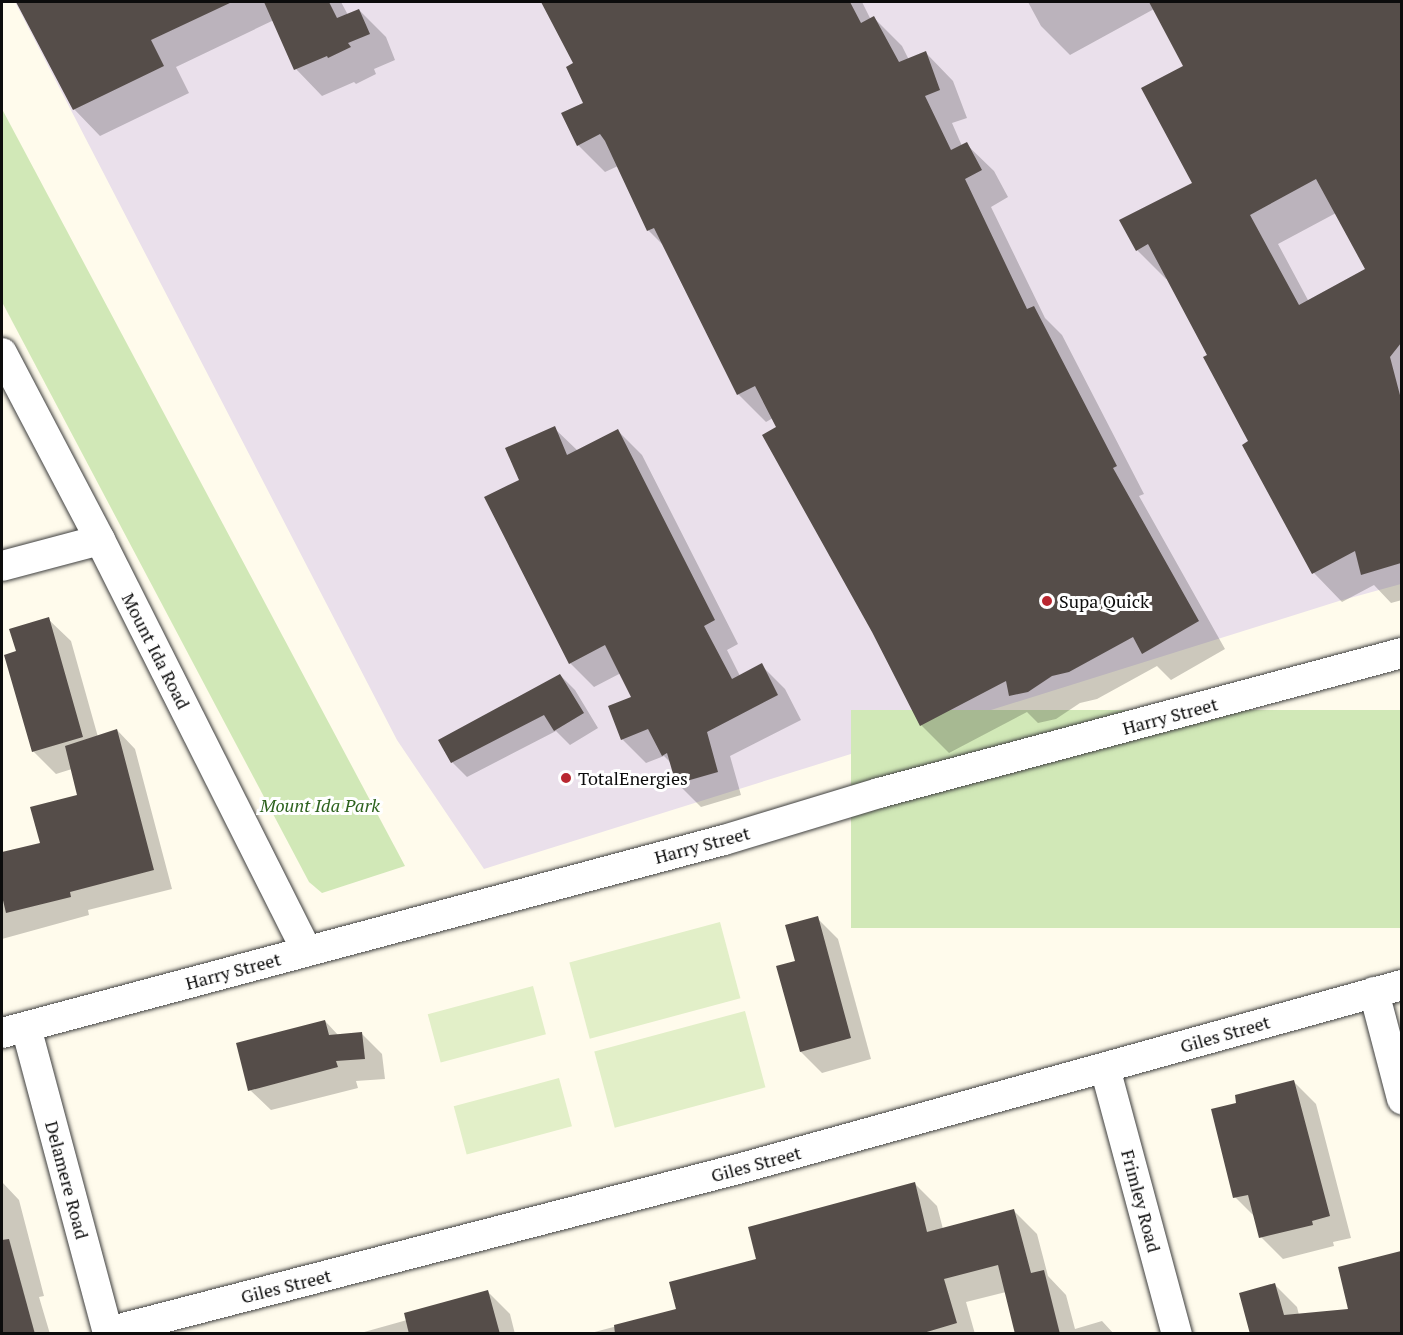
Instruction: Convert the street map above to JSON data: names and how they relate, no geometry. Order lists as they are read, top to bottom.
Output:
{
  "streets": {
    "street": [
      "Mount Ida Road",
      "Harry Street",
      "Giles Street",
      "Delamere Road",
      "Frimley Road"
    ]
  },
  "crossings": [
    ["Mount Ida Road", "Harry Street"],
    ["Harry Street", "Delamere Road"],
    ["Giles Street", "Delamere Road"],
    ["Giles Street", "Frimley Road"]
  ],
  "parks": ["Mount Ida Park"],
  "places": ["Supa Quick", "TotalEnergies"]
}
